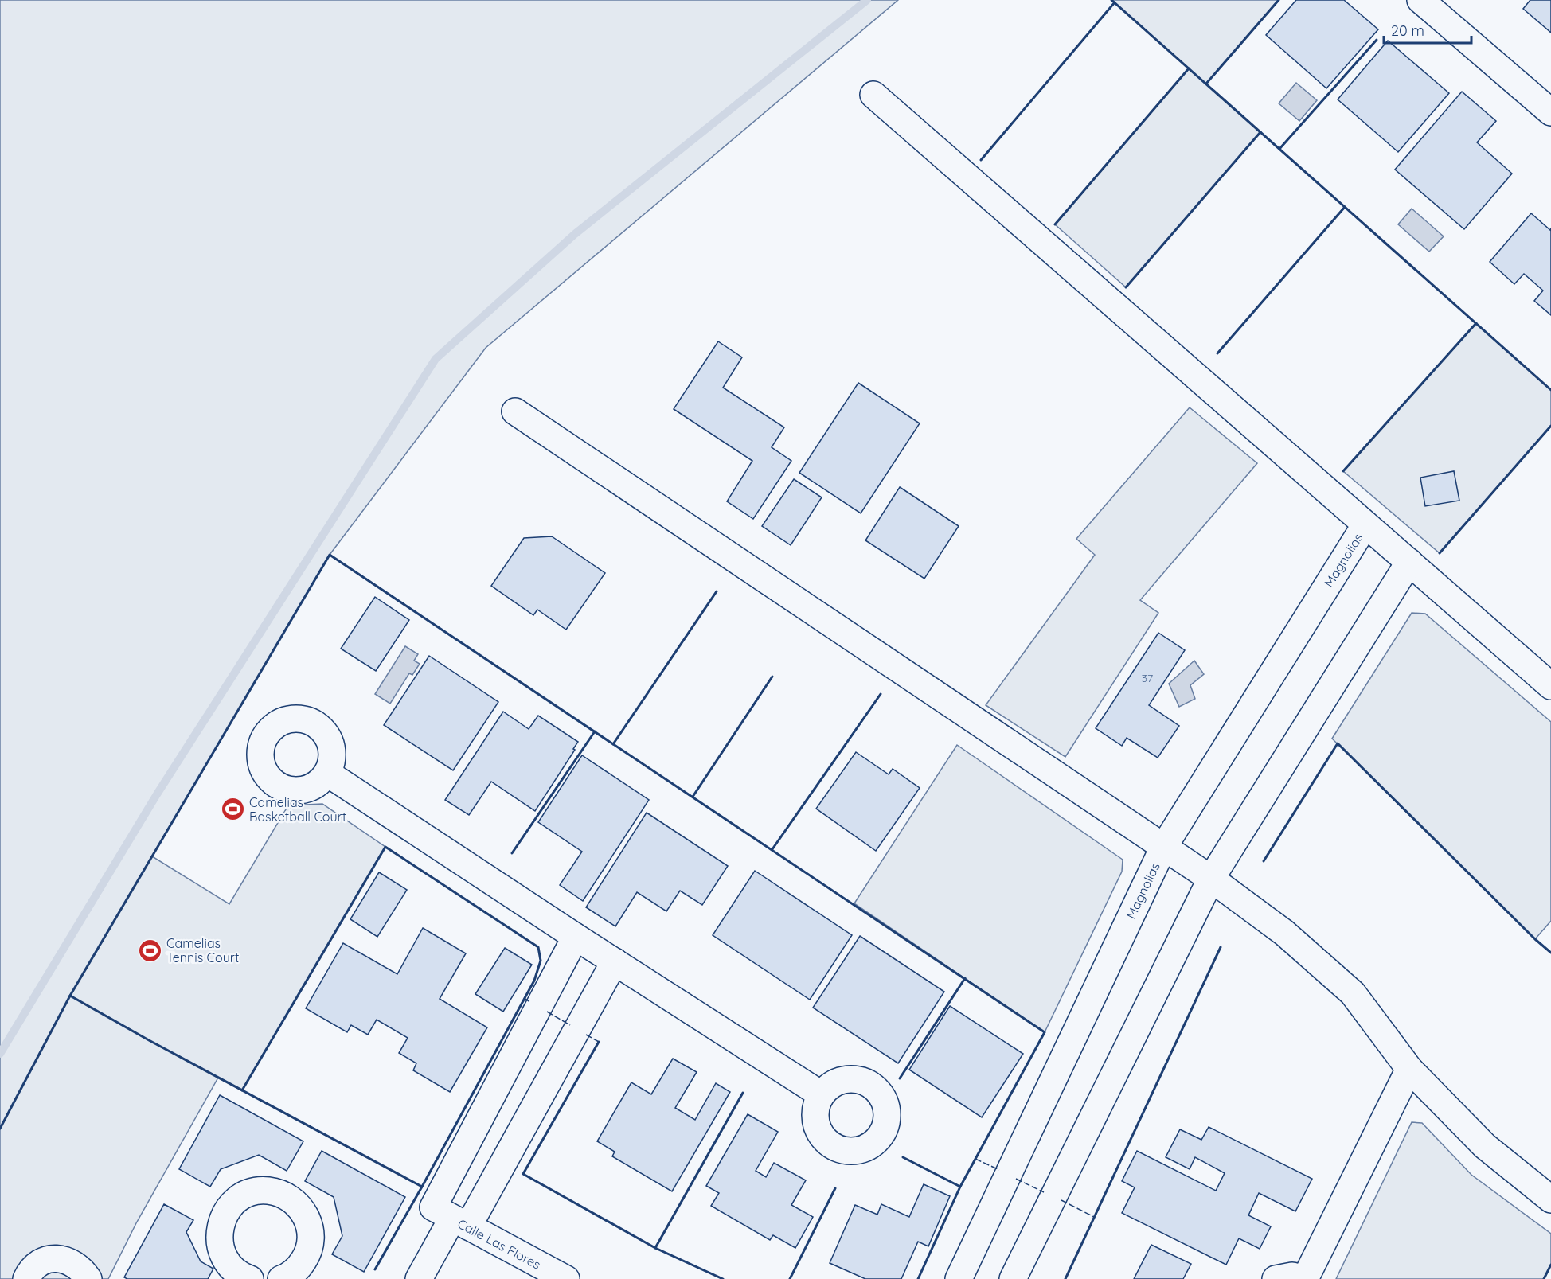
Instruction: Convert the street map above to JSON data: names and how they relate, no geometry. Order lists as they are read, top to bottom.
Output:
{
  "streets": {
    "street": ["Magnolias", "Calle Las Flores"]
  },
  "places": {
    "sports": ["Camelias Basketball Court", "Camelias Tennis Court"]
  },
  "house_numbers": ["37"],
  "scale_bar": "20 m"
}
